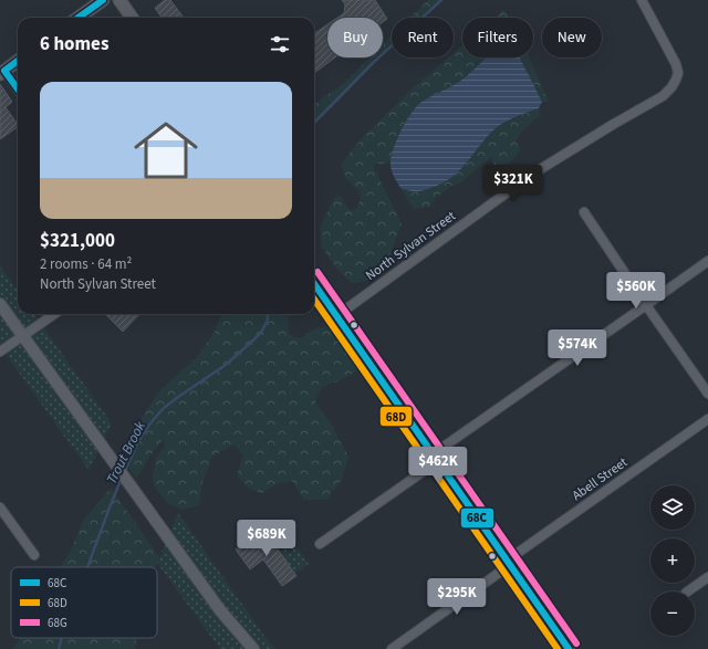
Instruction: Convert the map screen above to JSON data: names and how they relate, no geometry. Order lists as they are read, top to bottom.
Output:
{
  "streets": {
    "street": ["North Sylvan Street", "Abell Street"]
  },
  "water": ["Trout Brook"],
  "lines": ["transit line 68C", "transit line 68G", "transit line 68D"],
  "legend": ["68C", "68D", "68G"],
  "page": {
    "chip": [
      "Buy",
      "Rent",
      "Filters",
      "New"
    ],
    "heading": "6 homes",
    "list": [
      {
        "name": "$321,000",
        "note": "2 rooms · 64 m² · North Sylvan Street"
      }
    ],
    "price": [
      "$321K",
      "$560K",
      "$574K",
      "$462K",
      "$689K",
      "$295K"
    ],
    "map_buttons": ["+", "−"]
  }
}
